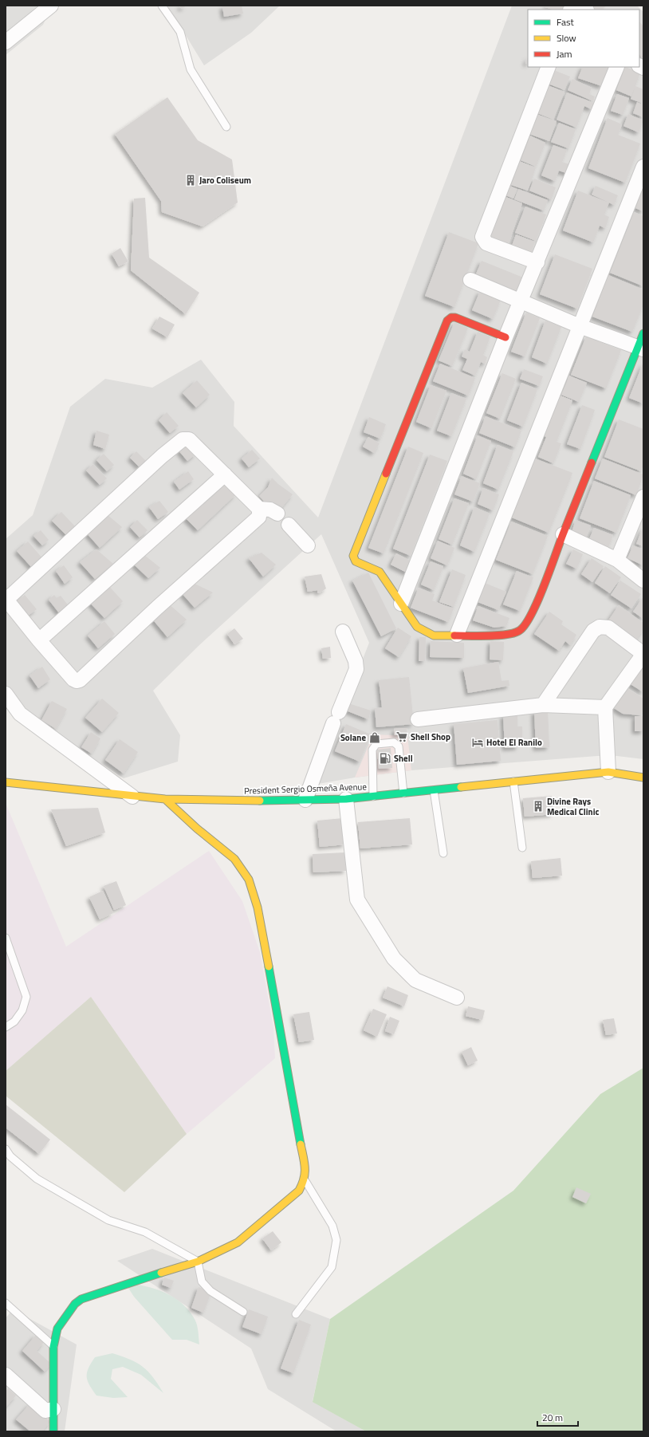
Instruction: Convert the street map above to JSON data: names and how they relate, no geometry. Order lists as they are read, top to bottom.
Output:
{
  "streets": {
    "street": ["President Sergio Osmeña Avenue"]
  },
  "places": {
    "building": ["Jaro Coliseum", "Divine Rays Medical Clinic"],
    "supermarket": ["Shell Shop"],
    "shop": ["Solane"],
    "hotel": ["Hotel El Ranilo"],
    "fuel station": ["Shell"]
  },
  "legend": ["Fast", "Slow", "Jam"],
  "scale_bar": "20 m"
}
